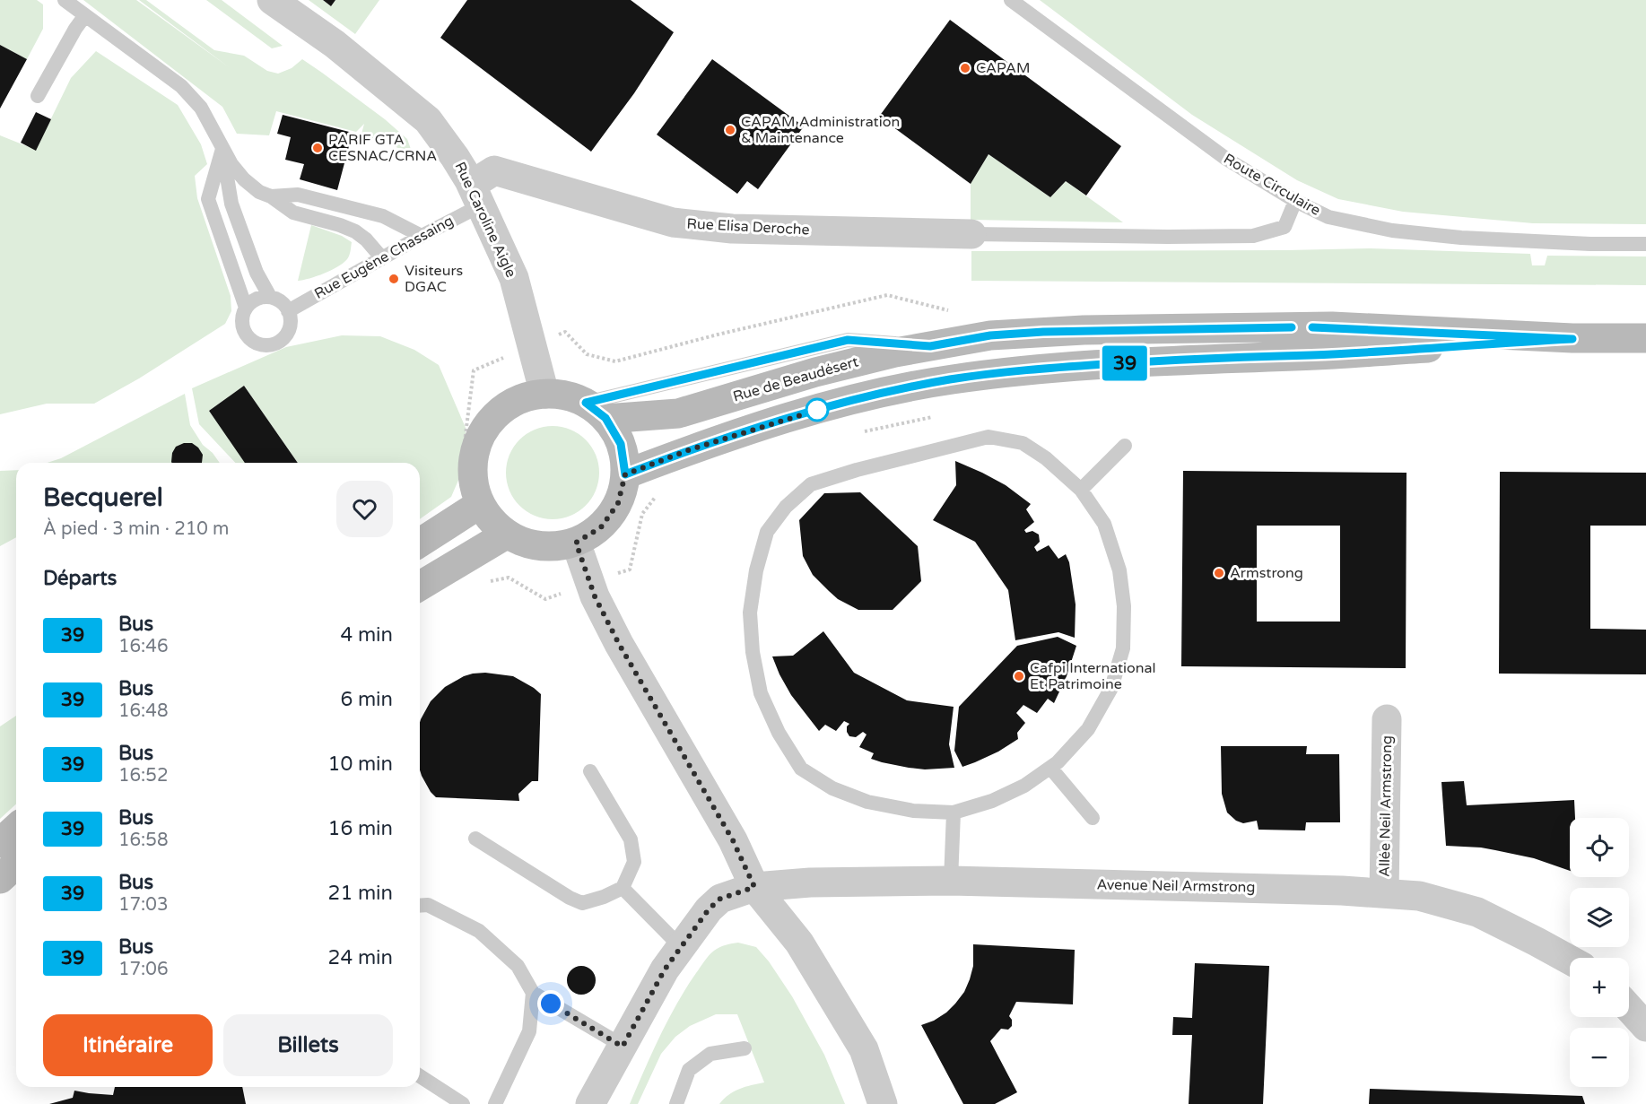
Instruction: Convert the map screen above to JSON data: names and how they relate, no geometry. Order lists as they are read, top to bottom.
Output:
{
  "streets": {
    "main road": ["Rue de Beaudésert"],
    "street": [
      "Rue Caroline Aigle",
      "Rue Elisa Deroche",
      "Allée Neil Armstrong",
      "Avenue Neil Armstrong"
    ],
    "lane": ["Route Circulaire", "Rue Eugène Chassaing"]
  },
  "crossings": [
    ["Rue Caroline Aigle", "Rue Elisa Deroche"],
    ["Rue Caroline Aigle", "Rue Eugène Chassaing"],
    ["Rue Caroline Aigle", "Rue de Beaudésert"],
    ["Rue Elisa Deroche", "Rue Eugène Chassaing"],
    ["Allée Neil Armstrong", "Avenue Neil Armstrong"]
  ],
  "places": [
    "CAPAM",
    "CAPAM Administration & Maintenance",
    "PARIF GTA CESNAC/CRNA",
    "Visiteurs DGAC",
    "Armstrong",
    "Cafpi International Et Patrimoine"
  ],
  "lines": ["bus line 39"],
  "page": {
    "on_map": "39",
    "heading": [
      ["Becquerel", "À pied · 3 min · 210 m"],
      "Départs"
    ],
    "list": [
      {
        "mark": "39",
        "name": "Bus",
        "note": "16:46",
        "value": "4 min"
      },
      {
        "mark": "39",
        "name": "Bus",
        "note": "16:48",
        "value": "6 min"
      },
      {
        "mark": "39",
        "name": "Bus",
        "note": "16:52",
        "value": "10 min"
      },
      {
        "mark": "39",
        "name": "Bus",
        "note": "16:58",
        "value": "16 min"
      },
      {
        "mark": "39",
        "name": "Bus",
        "note": "17:03",
        "value": "21 min"
      },
      {
        "mark": "39",
        "name": "Bus",
        "note": "17:06",
        "value": "24 min"
      }
    ],
    "map_buttons": ["+", "−"],
    "buttons": ["Itinéraire", "Billets"]
  }
}
